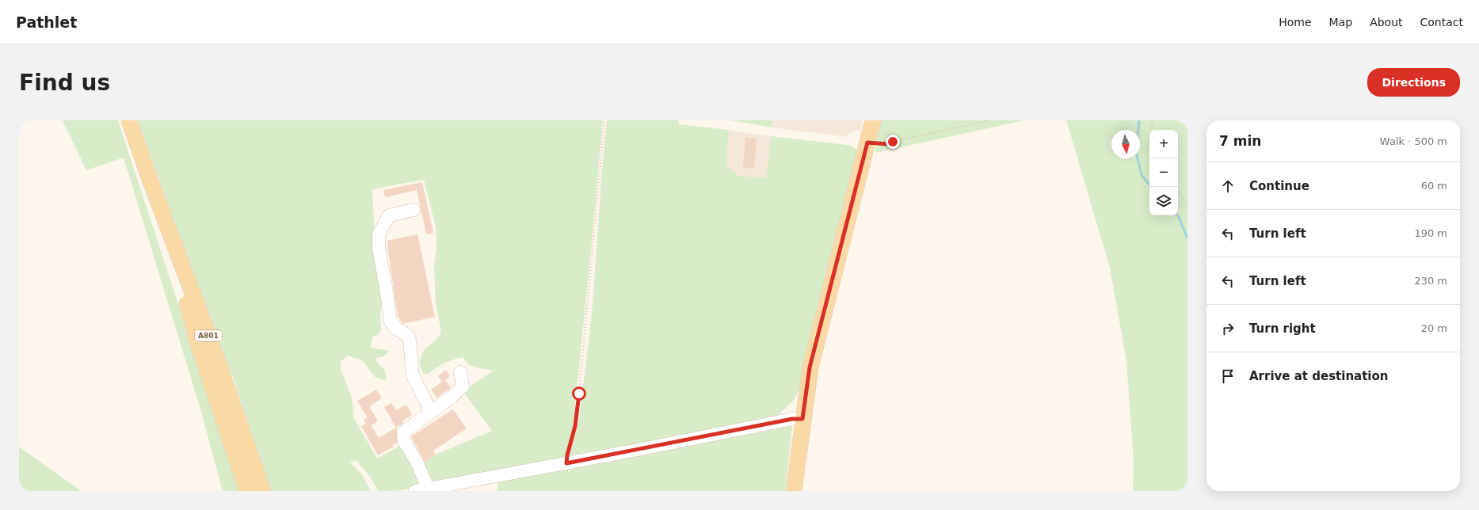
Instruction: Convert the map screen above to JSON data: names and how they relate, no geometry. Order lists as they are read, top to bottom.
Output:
{
  "streets": {
    "main road": ["A801"]
  },
  "north": "bottom",
  "page": {
    "header": "Pathlet",
    "nav": [
      "Home",
      "Map",
      "About",
      "Contact"
    ],
    "buttons": "Directions",
    "title": "Find us",
    "heading": ["7 min", "Walk · 500 m"],
    "map_buttons": ["+", "−"],
    "list": [
      ["Continue", "60 m"],
      ["Turn left", "190 m"],
      ["Turn left", "230 m"],
      ["Turn right", "20 m"],
      "Arrive at destination"
    ]
  }
}
